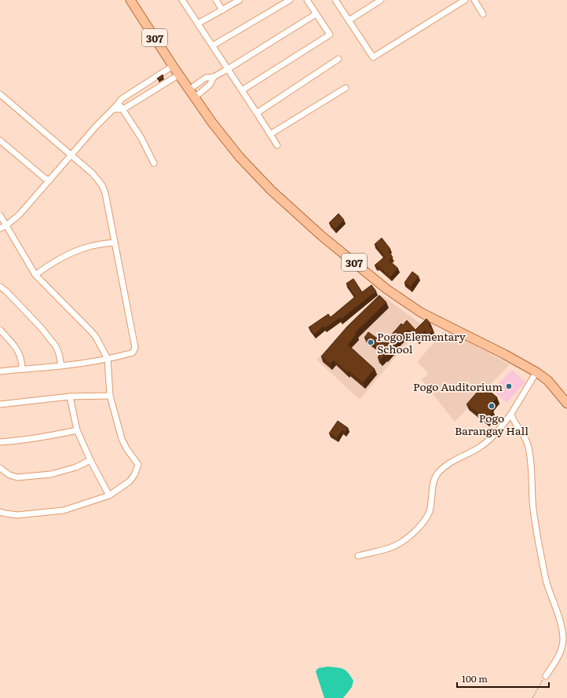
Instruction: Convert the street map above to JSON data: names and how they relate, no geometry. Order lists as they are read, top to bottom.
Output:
{
  "streets": {
    "main road": ["307"]
  },
  "places": ["Pogo Elementary School", "Pogo Auditorium", "Pogo Barangay Hall"],
  "scale_bar": "100 m"
}
